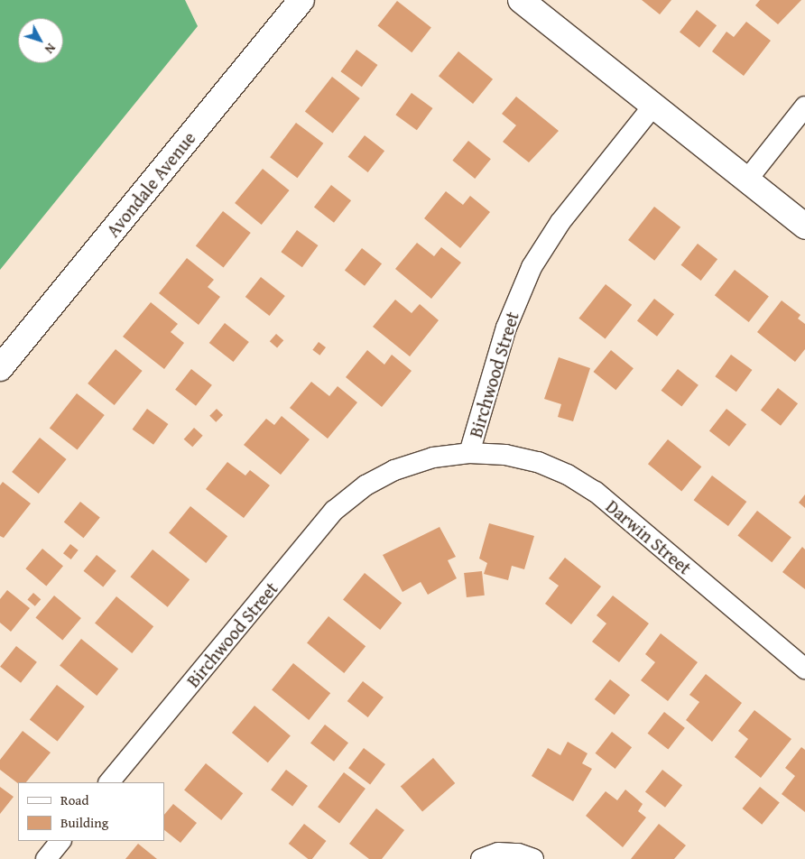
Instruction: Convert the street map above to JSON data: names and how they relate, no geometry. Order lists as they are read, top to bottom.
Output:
{
  "streets": {
    "street": ["Avondale Avenue", "Birchwood Street", "Darwin Street"]
  },
  "crossings": [
    ["Birchwood Street", "Darwin Street"]
  ],
  "legend": ["Road", "Building"],
  "north": "bottom right"
}
